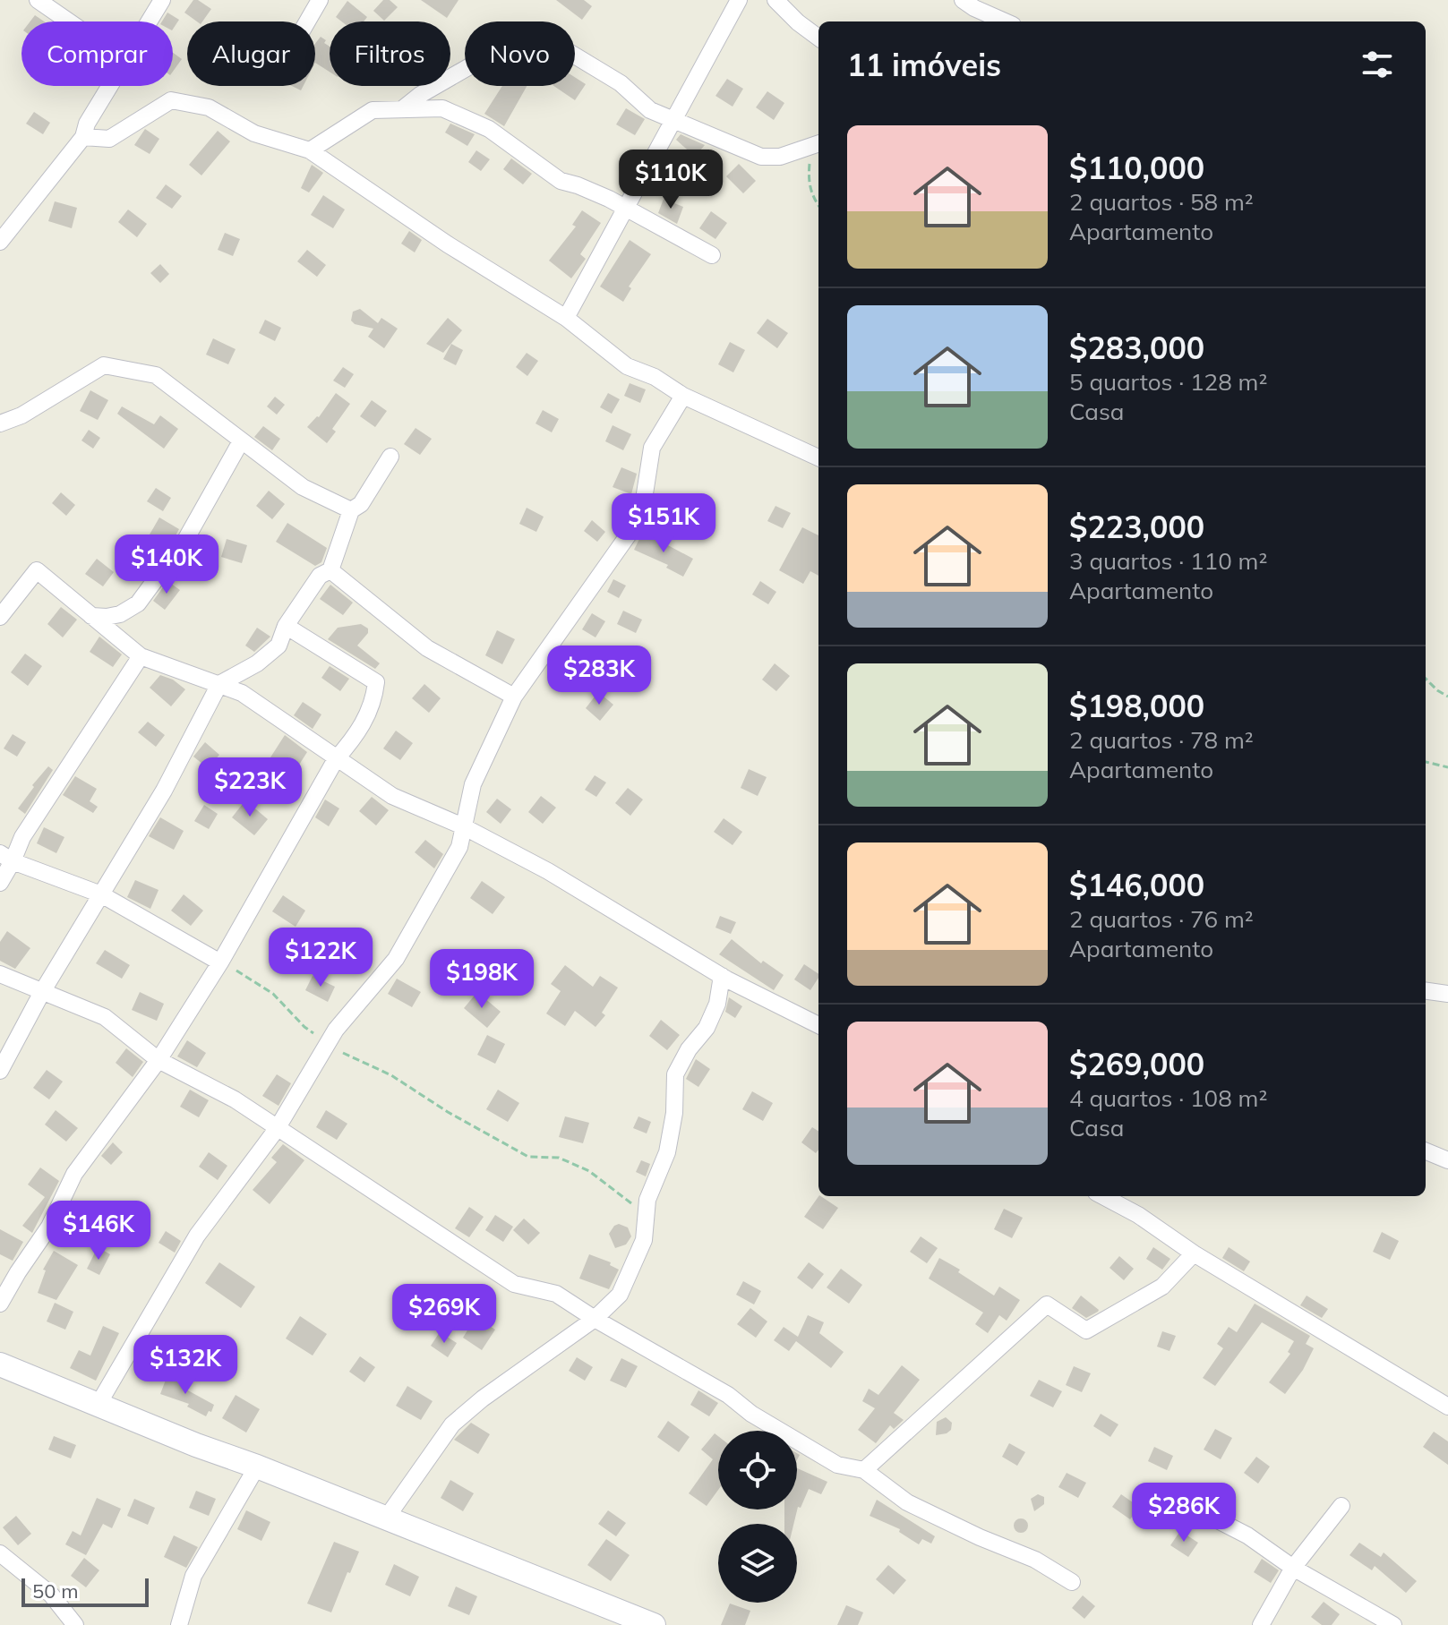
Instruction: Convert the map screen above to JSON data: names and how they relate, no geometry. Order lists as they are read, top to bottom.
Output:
{
  "scale_bar": "50 m",
  "page": {
    "chip": [
      "Comprar",
      "Alugar",
      "Filtros",
      "Novo"
    ],
    "heading": "11 imóveis",
    "list": [
      {
        "name": "$110,000",
        "note": "2 quartos · 58 m² · Apartamento"
      },
      {
        "name": "$283,000",
        "note": "5 quartos · 128 m² · Casa"
      },
      {
        "name": "$223,000",
        "note": "3 quartos · 110 m² · Apartamento"
      },
      {
        "name": "$198,000",
        "note": "2 quartos · 78 m² · Apartamento"
      },
      {
        "name": "$146,000",
        "note": "2 quartos · 76 m² · Apartamento"
      },
      {
        "name": "$269,000",
        "note": "4 quartos · 108 m² · Casa"
      }
    ],
    "price": [
      "$110K",
      "$151K",
      "$140K",
      "$283K",
      "$223K",
      "$122K",
      "$198K",
      "$146K",
      "$269K",
      "$132K",
      "$286K"
    ],
    "scale": "50 m"
  }
}
